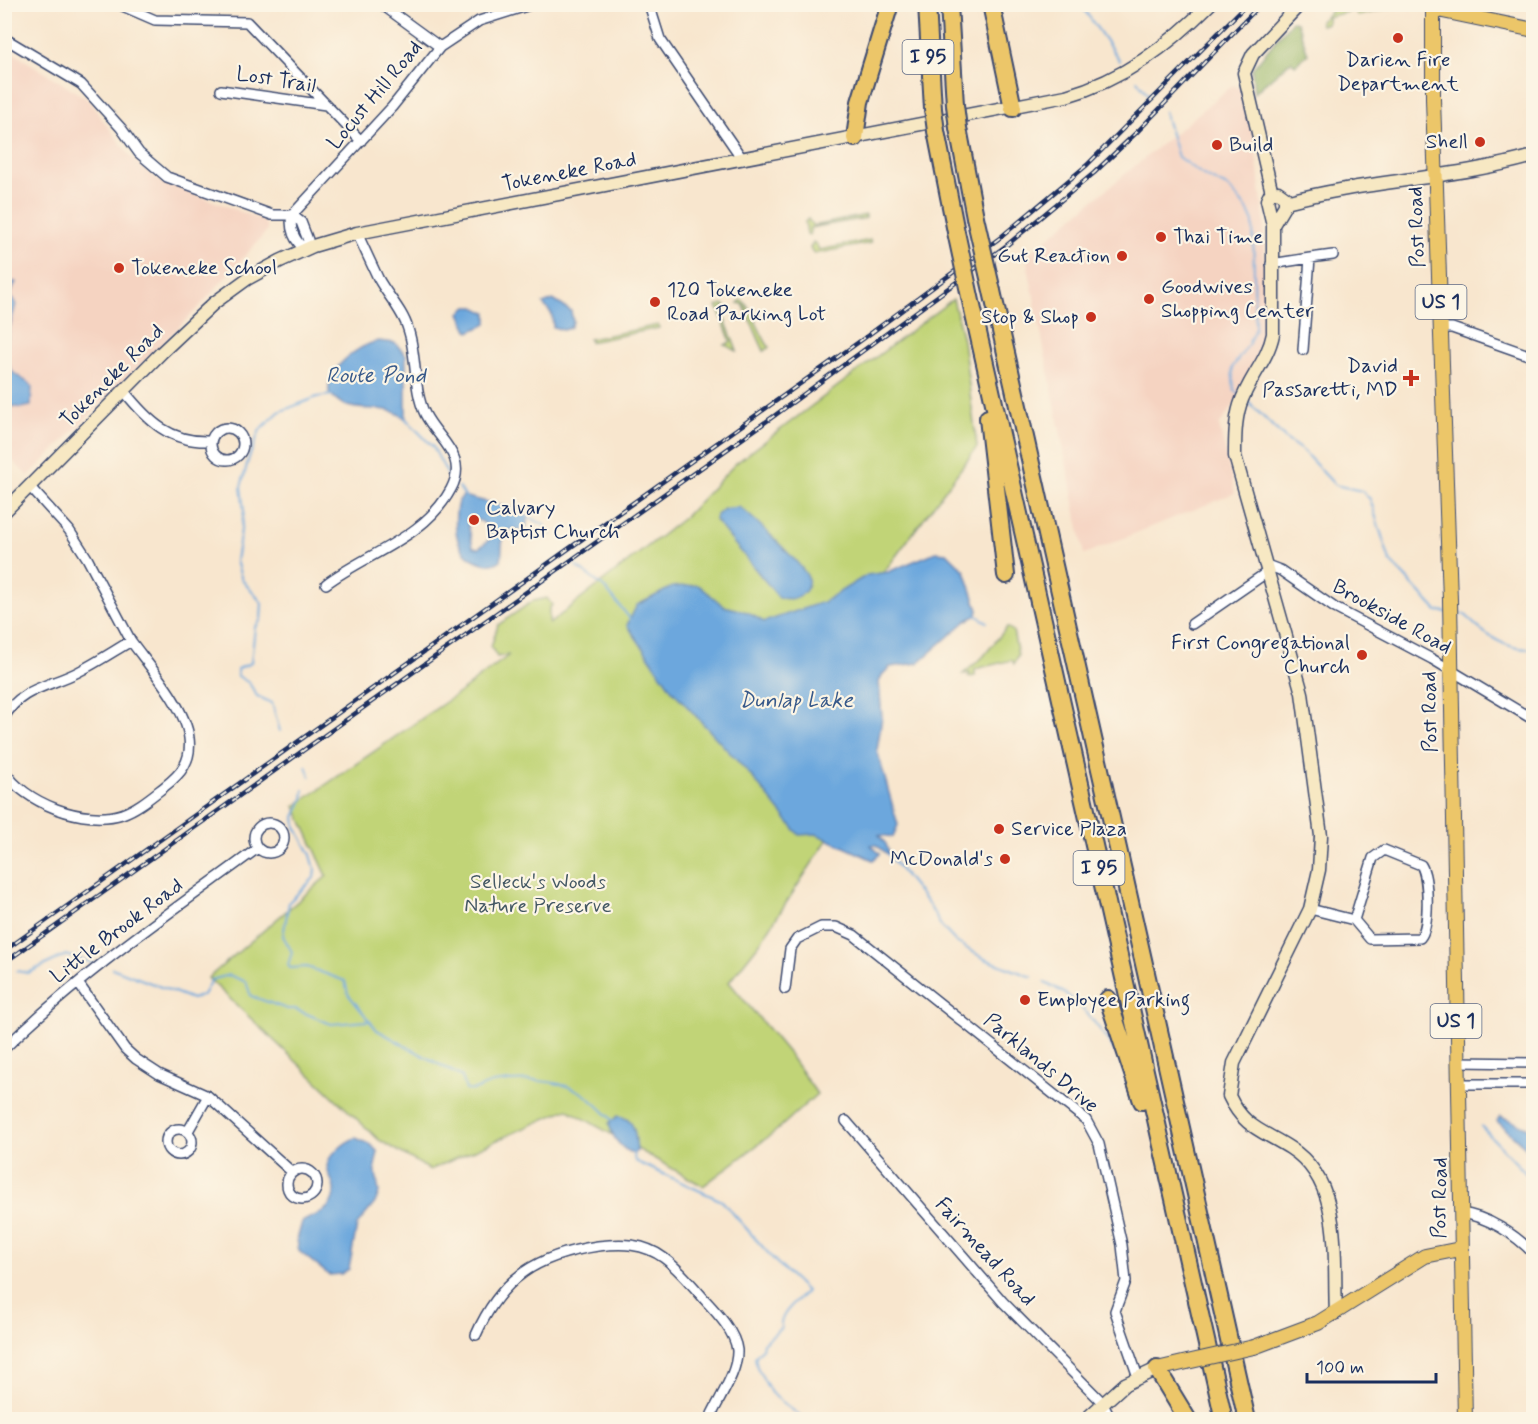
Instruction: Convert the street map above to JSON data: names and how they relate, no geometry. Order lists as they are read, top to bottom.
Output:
{
  "streets": {
    "highway": ["I 95"],
    "main road": ["Post Road", "US 1"],
    "street": [
      "Lost Trail",
      "Locust Hill Road",
      "Tokeneke Road",
      "Brookside Road",
      "Little Brook Road",
      "Parklands Drive",
      "Fairmead Road"
    ]
  },
  "crossings": [
    ["Post Road", "Brookside Road"]
  ],
  "water": ["Route Pond", "Dunlap Lake"],
  "parks": ["Selleck's Woods Nature Preserve"],
  "places": {
    "other": [
      "Darien Fire Department",
      "Shell",
      "Build",
      "Thai Time",
      "Gut Reaction",
      "Tokeneke School",
      "Goodwives Shopping Center",
      "120 Tokeneke Road Parking Lot",
      "Stop & Shop",
      "Calvary Baptist Church",
      "First Congregational Church",
      "Service Plaza",
      "McDonald's",
      "Employee Parking"
    ],
    "health": ["David Passaretti, MD"]
  },
  "scale_bar": "100 m"
}
